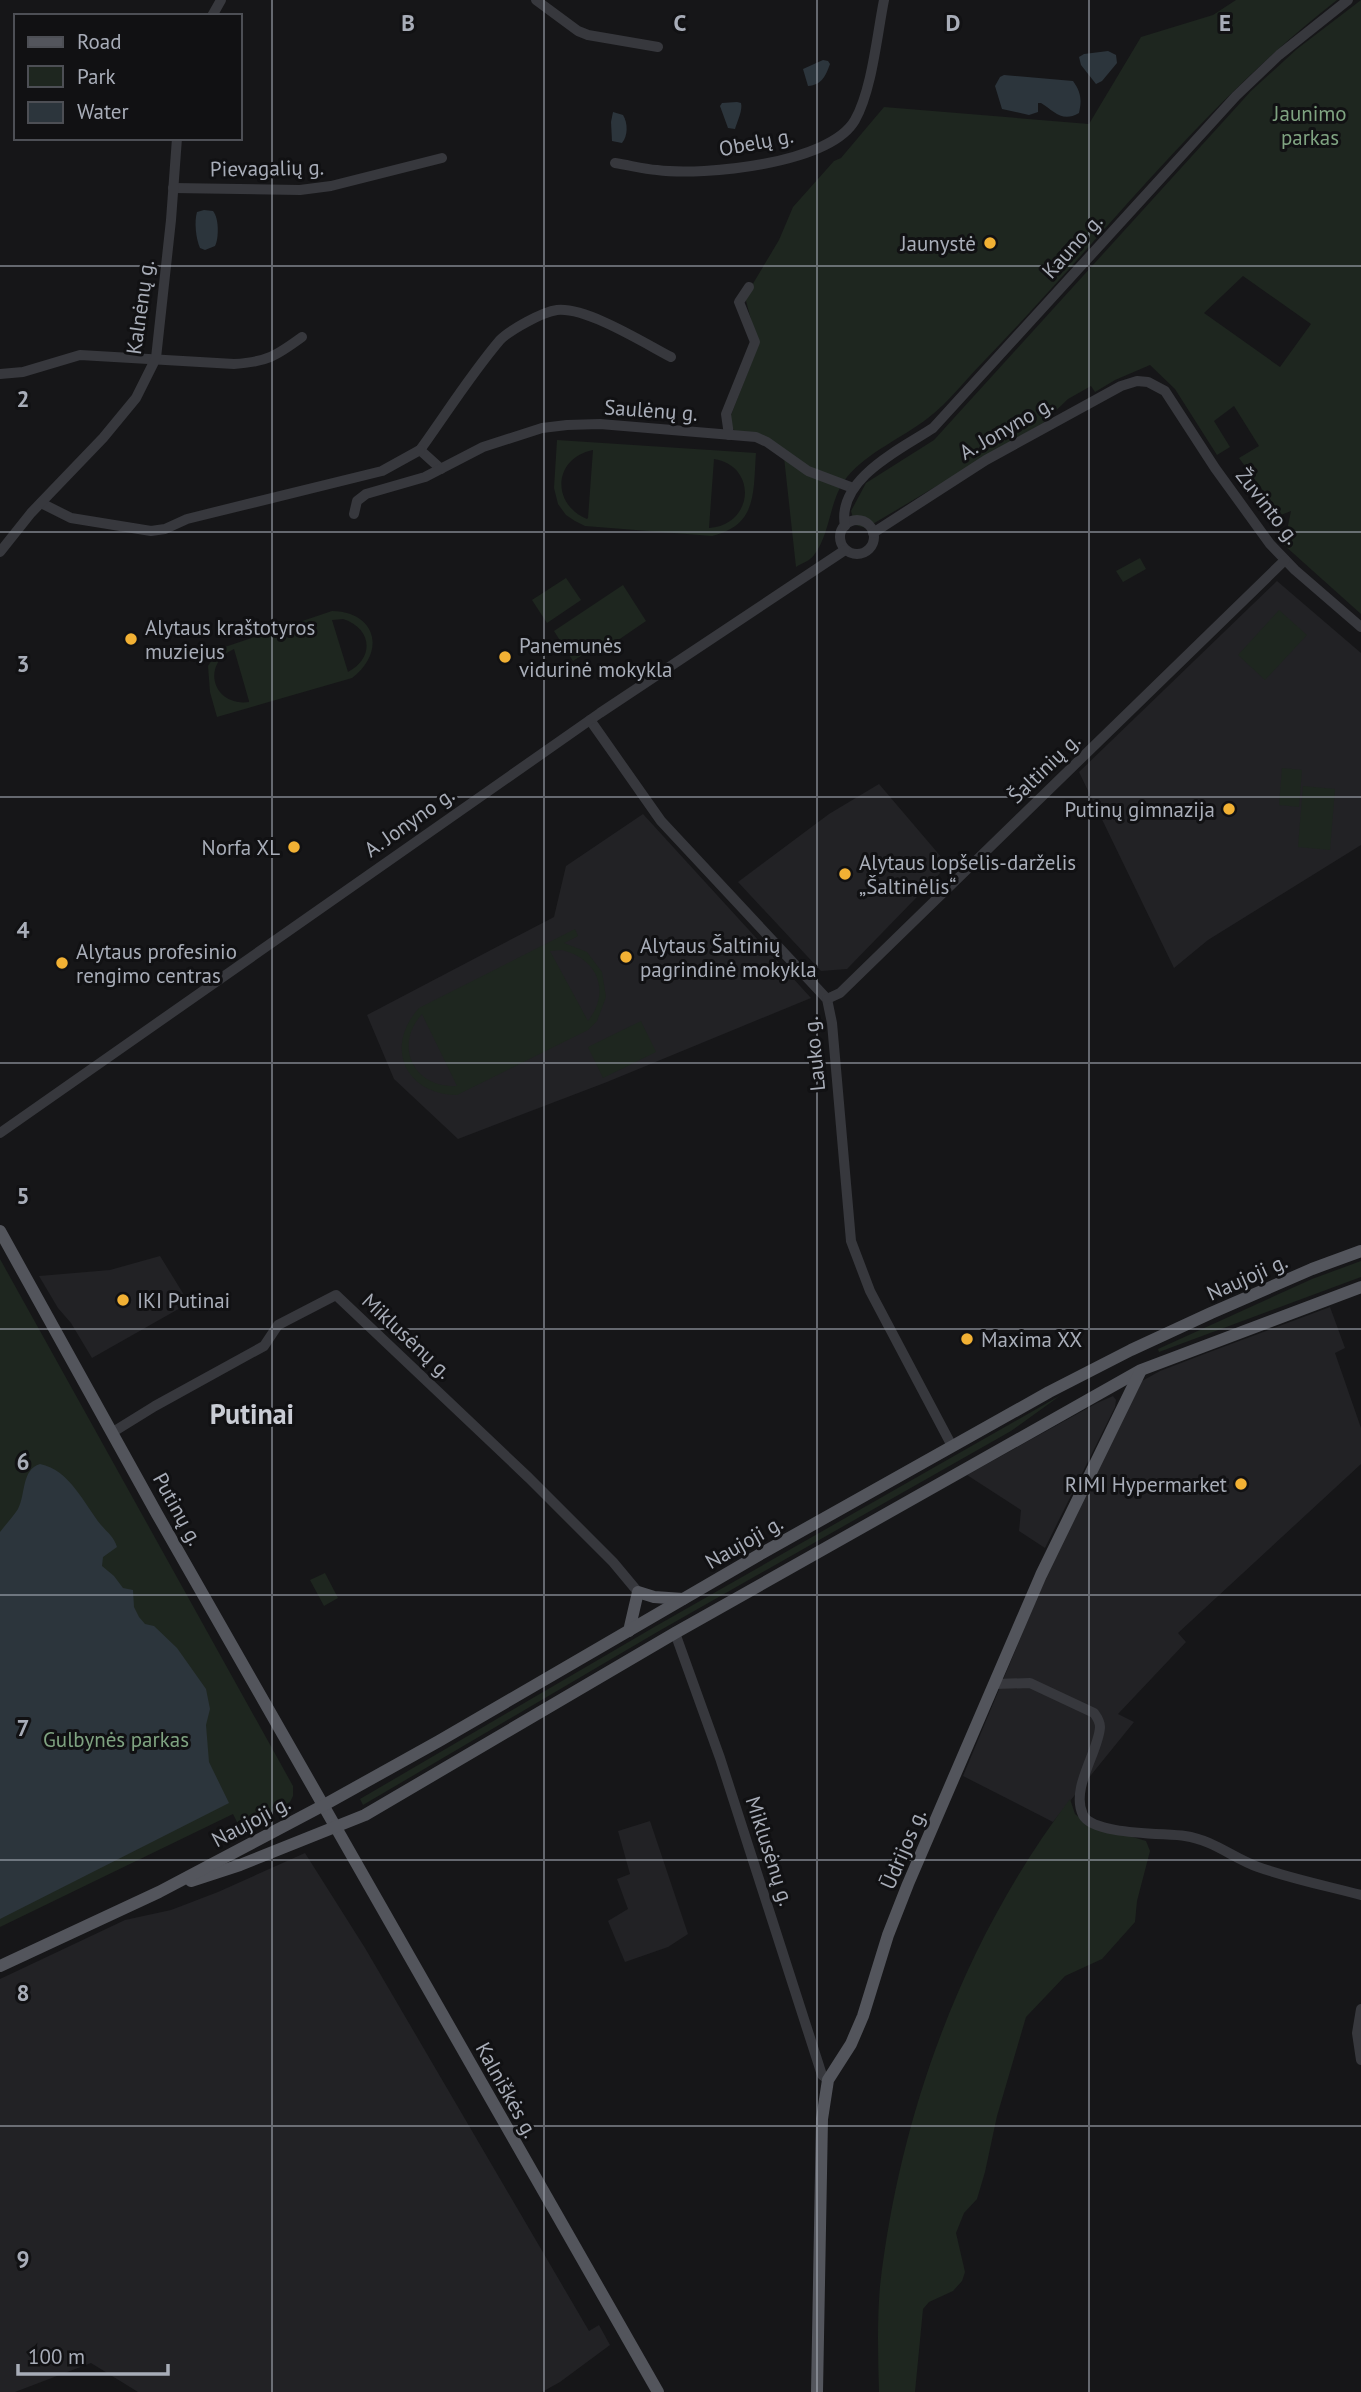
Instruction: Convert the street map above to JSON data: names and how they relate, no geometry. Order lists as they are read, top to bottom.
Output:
{
  "streets": {
    "main road": [
      "Naujoji g.",
      "Putinų g.",
      "Ūdrijos g.",
      "Kalniškės g."
    ],
    "street": [
      "Obelų g.",
      "Pievagalių g.",
      "Kauno g.",
      "Kalnėnų g.",
      "Saulėnų g.",
      "A. Jonyno g.",
      "Žuvinto g.",
      "Šaltinių g.",
      "Lauko g.",
      "Miklusėnų g."
    ]
  },
  "crossings": [
    ["Pievagalių g.", "Kalnėnų g."],
    ["Kauno g.", "Saulėnų g."],
    ["A. Jonyno g.", "Žuvinto g."],
    ["A. Jonyno g.", "Lauko g."],
    ["Žuvinto g.", "Šaltinių g."],
    ["Šaltinių g.", "Lauko g."],
    ["Lauko g.", "Naujoji g."],
    ["Naujoji g.", "Miklusėnų g."],
    ["Naujoji g.", "Putinų g."],
    ["Naujoji g.", "Ūdrijos g."],
    ["Naujoji g.", "Kalniškės g."],
    ["Miklusėnų g.", "Putinų g."],
    ["Miklusėnų g.", "Ūdrijos g."],
    ["Putinų g.", "Kalniškės g."]
  ],
  "districts": ["Putinai"],
  "parks": ["Jaunimo parkas", "Gulbynės parkas"],
  "places": [
    "Jaunystė",
    "Alytaus kraštotyros muziejus",
    "Panemunės vidurinė mokykla",
    "Putinų gimnazija",
    "Norfa XL",
    "Alytaus lopšelis-darželis „Šaltinėlis“",
    "Alytaus Šaltinių pagrindinė mokykla",
    "Alytaus profesinio rengimo centras",
    "IKI Putinai",
    "Maxima XX",
    "RIMI Hypermarket"
  ],
  "legend": ["Road", "Park", "Water"],
  "scale_bar": "100 m",
  "grid": {
    "columns": [
      "B",
      "C",
      "D",
      "E"
    ],
    "rows": [
      "2",
      "3",
      "4",
      "5",
      "6",
      "7",
      "8",
      "9"
    ]
  }
}
